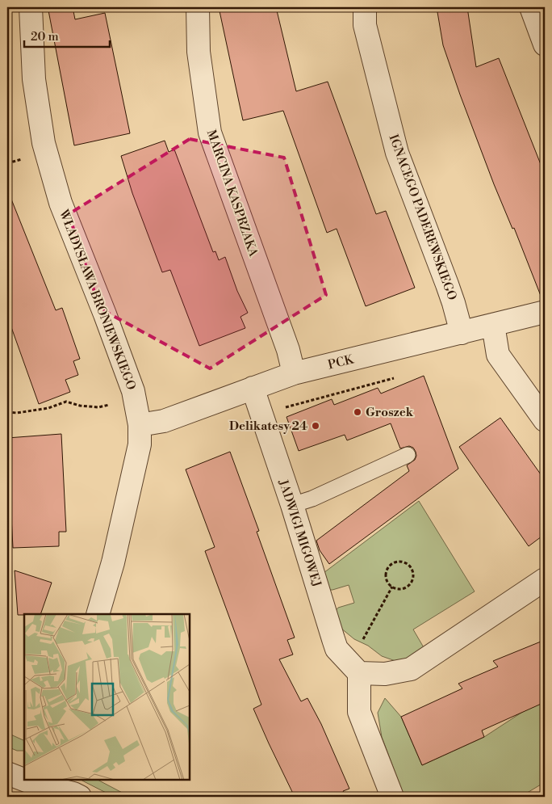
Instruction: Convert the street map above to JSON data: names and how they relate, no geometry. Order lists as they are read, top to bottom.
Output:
{
  "streets": {
    "street": [
      "MARCINA KASPRZAKA",
      "IGNACEGO PADEREWSKIEGO",
      "WŁADYSŁAWA BRONIEWSKIEGO",
      "PCK",
      "JADWIGI MIGOWEJ"
    ]
  },
  "crossings": [
    ["MARCINA KASPRZAKA", "PCK"],
    ["IGNACEGO PADEREWSKIEGO", "PCK"],
    ["WŁADYSŁAWA BRONIEWSKIEGO", "PCK"],
    ["PCK", "JADWIGI MIGOWEJ"]
  ],
  "places": ["Groszek", "Delikatesy 24"],
  "scale_bar": "20 m"
}
